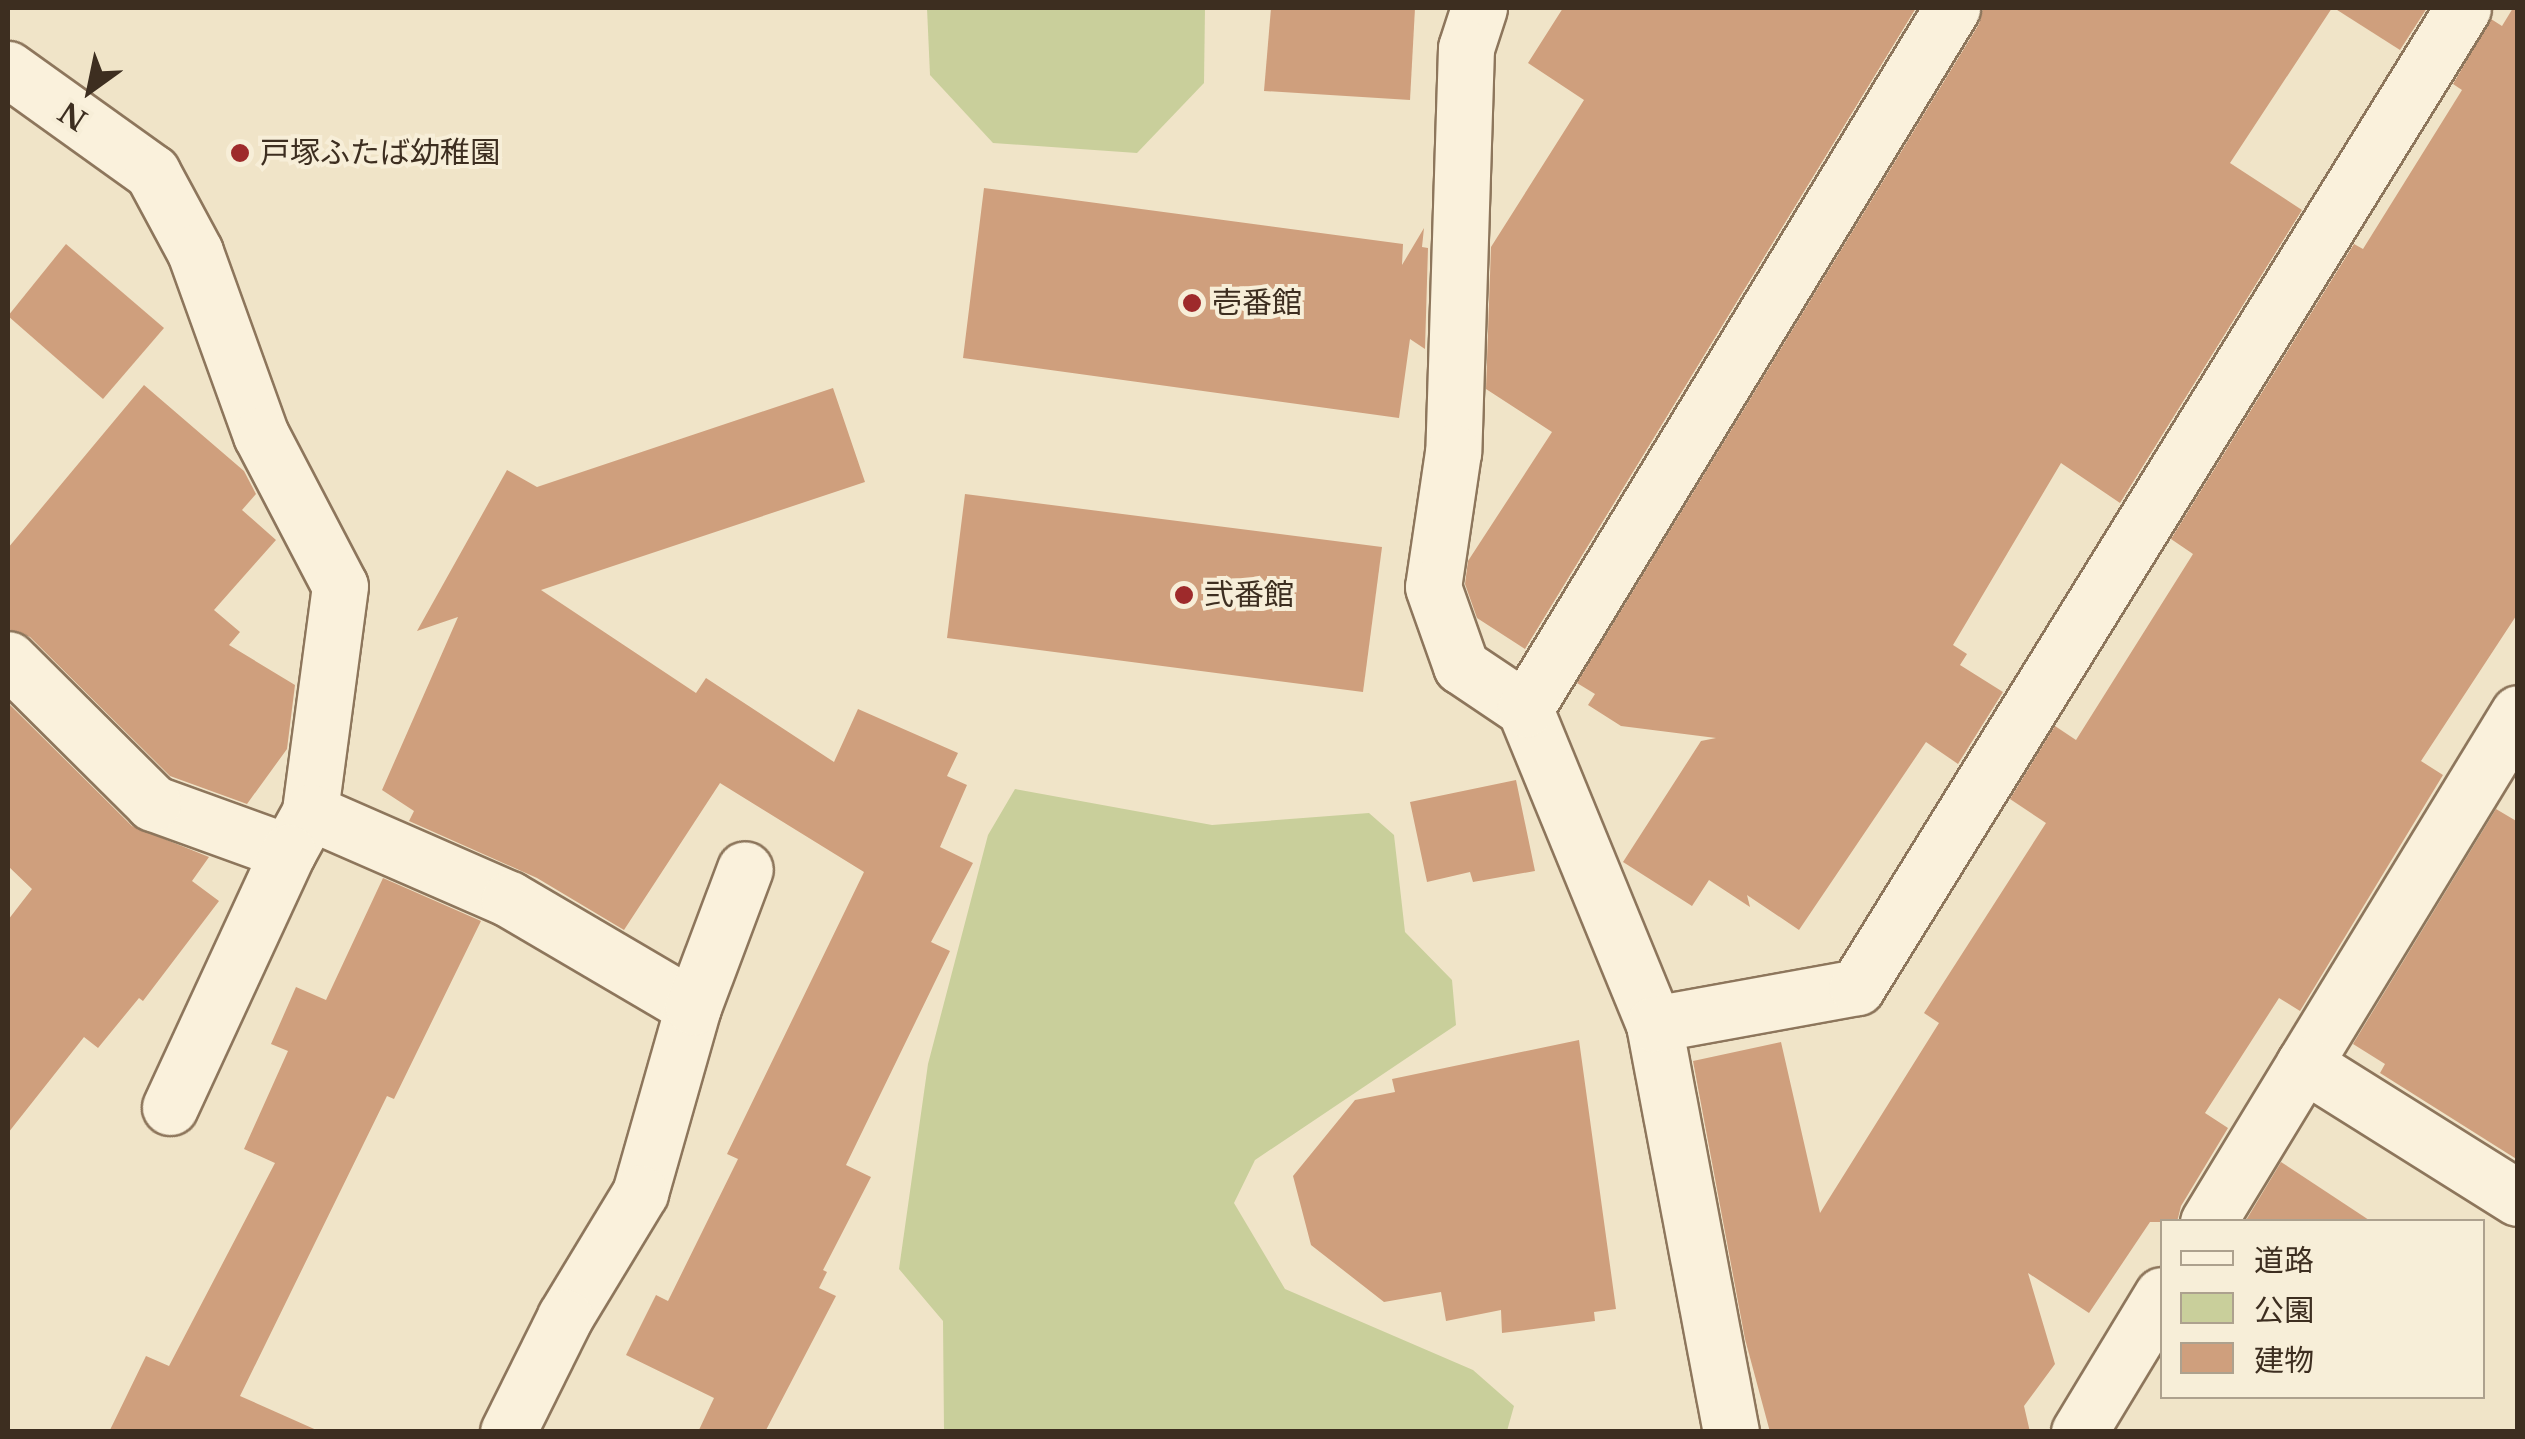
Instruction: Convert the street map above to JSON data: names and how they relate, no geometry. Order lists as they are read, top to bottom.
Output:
{
  "places": ["戸塚ふたば幼稚園", "壱番館", "弐番館"],
  "legend": ["道路", "公園", "建物"],
  "north": "bottom left"
}
